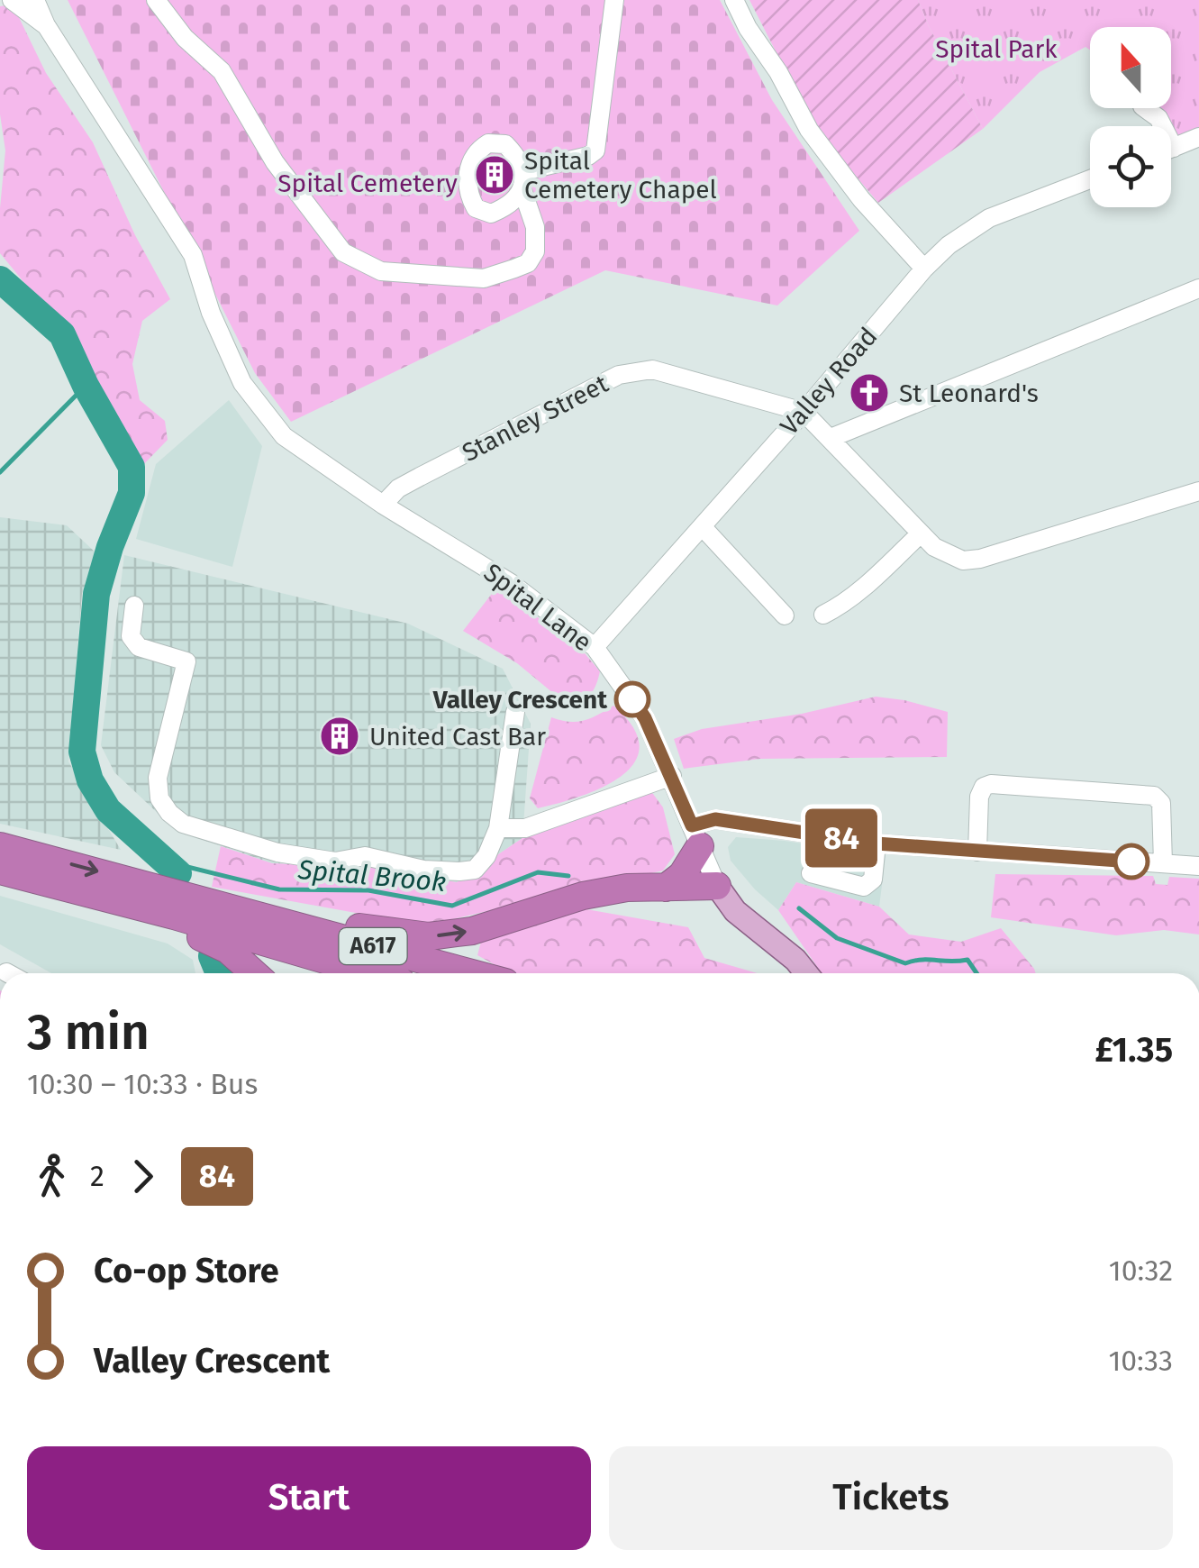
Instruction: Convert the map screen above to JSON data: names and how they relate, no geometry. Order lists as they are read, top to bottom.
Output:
{
  "streets": {
    "highway": ["A617"],
    "street": ["Valley Road", "Stanley Street", "Spital Lane"]
  },
  "crossings": [
    ["Valley Road", "Stanley Street"],
    ["Valley Road", "Spital Lane"],
    ["Stanley Street", "Spital Lane"]
  ],
  "water": ["Spital Brook"],
  "parks": ["Spital Park", "Spital Cemetery"],
  "places": {
    "building": ["Spital Cemetery Chapel", "United Cast Bar"],
    "church": ["St Leonard's"],
    "other": ["Valley Crescent"]
  },
  "lines": ["bus line 84"],
  "north": "top",
  "page": {
    "on_map": "84",
    "heading": ["3 min", "10:30 – 10:33 · Bus", "£1.35"],
    "legs": ["2", "84"],
    "list": [
      {
        "name": "Co-op Store",
        "value": "10:32"
      },
      {
        "name": "Valley Crescent",
        "value": "10:33"
      }
    ],
    "buttons": ["Start", "Tickets"]
  }
}
